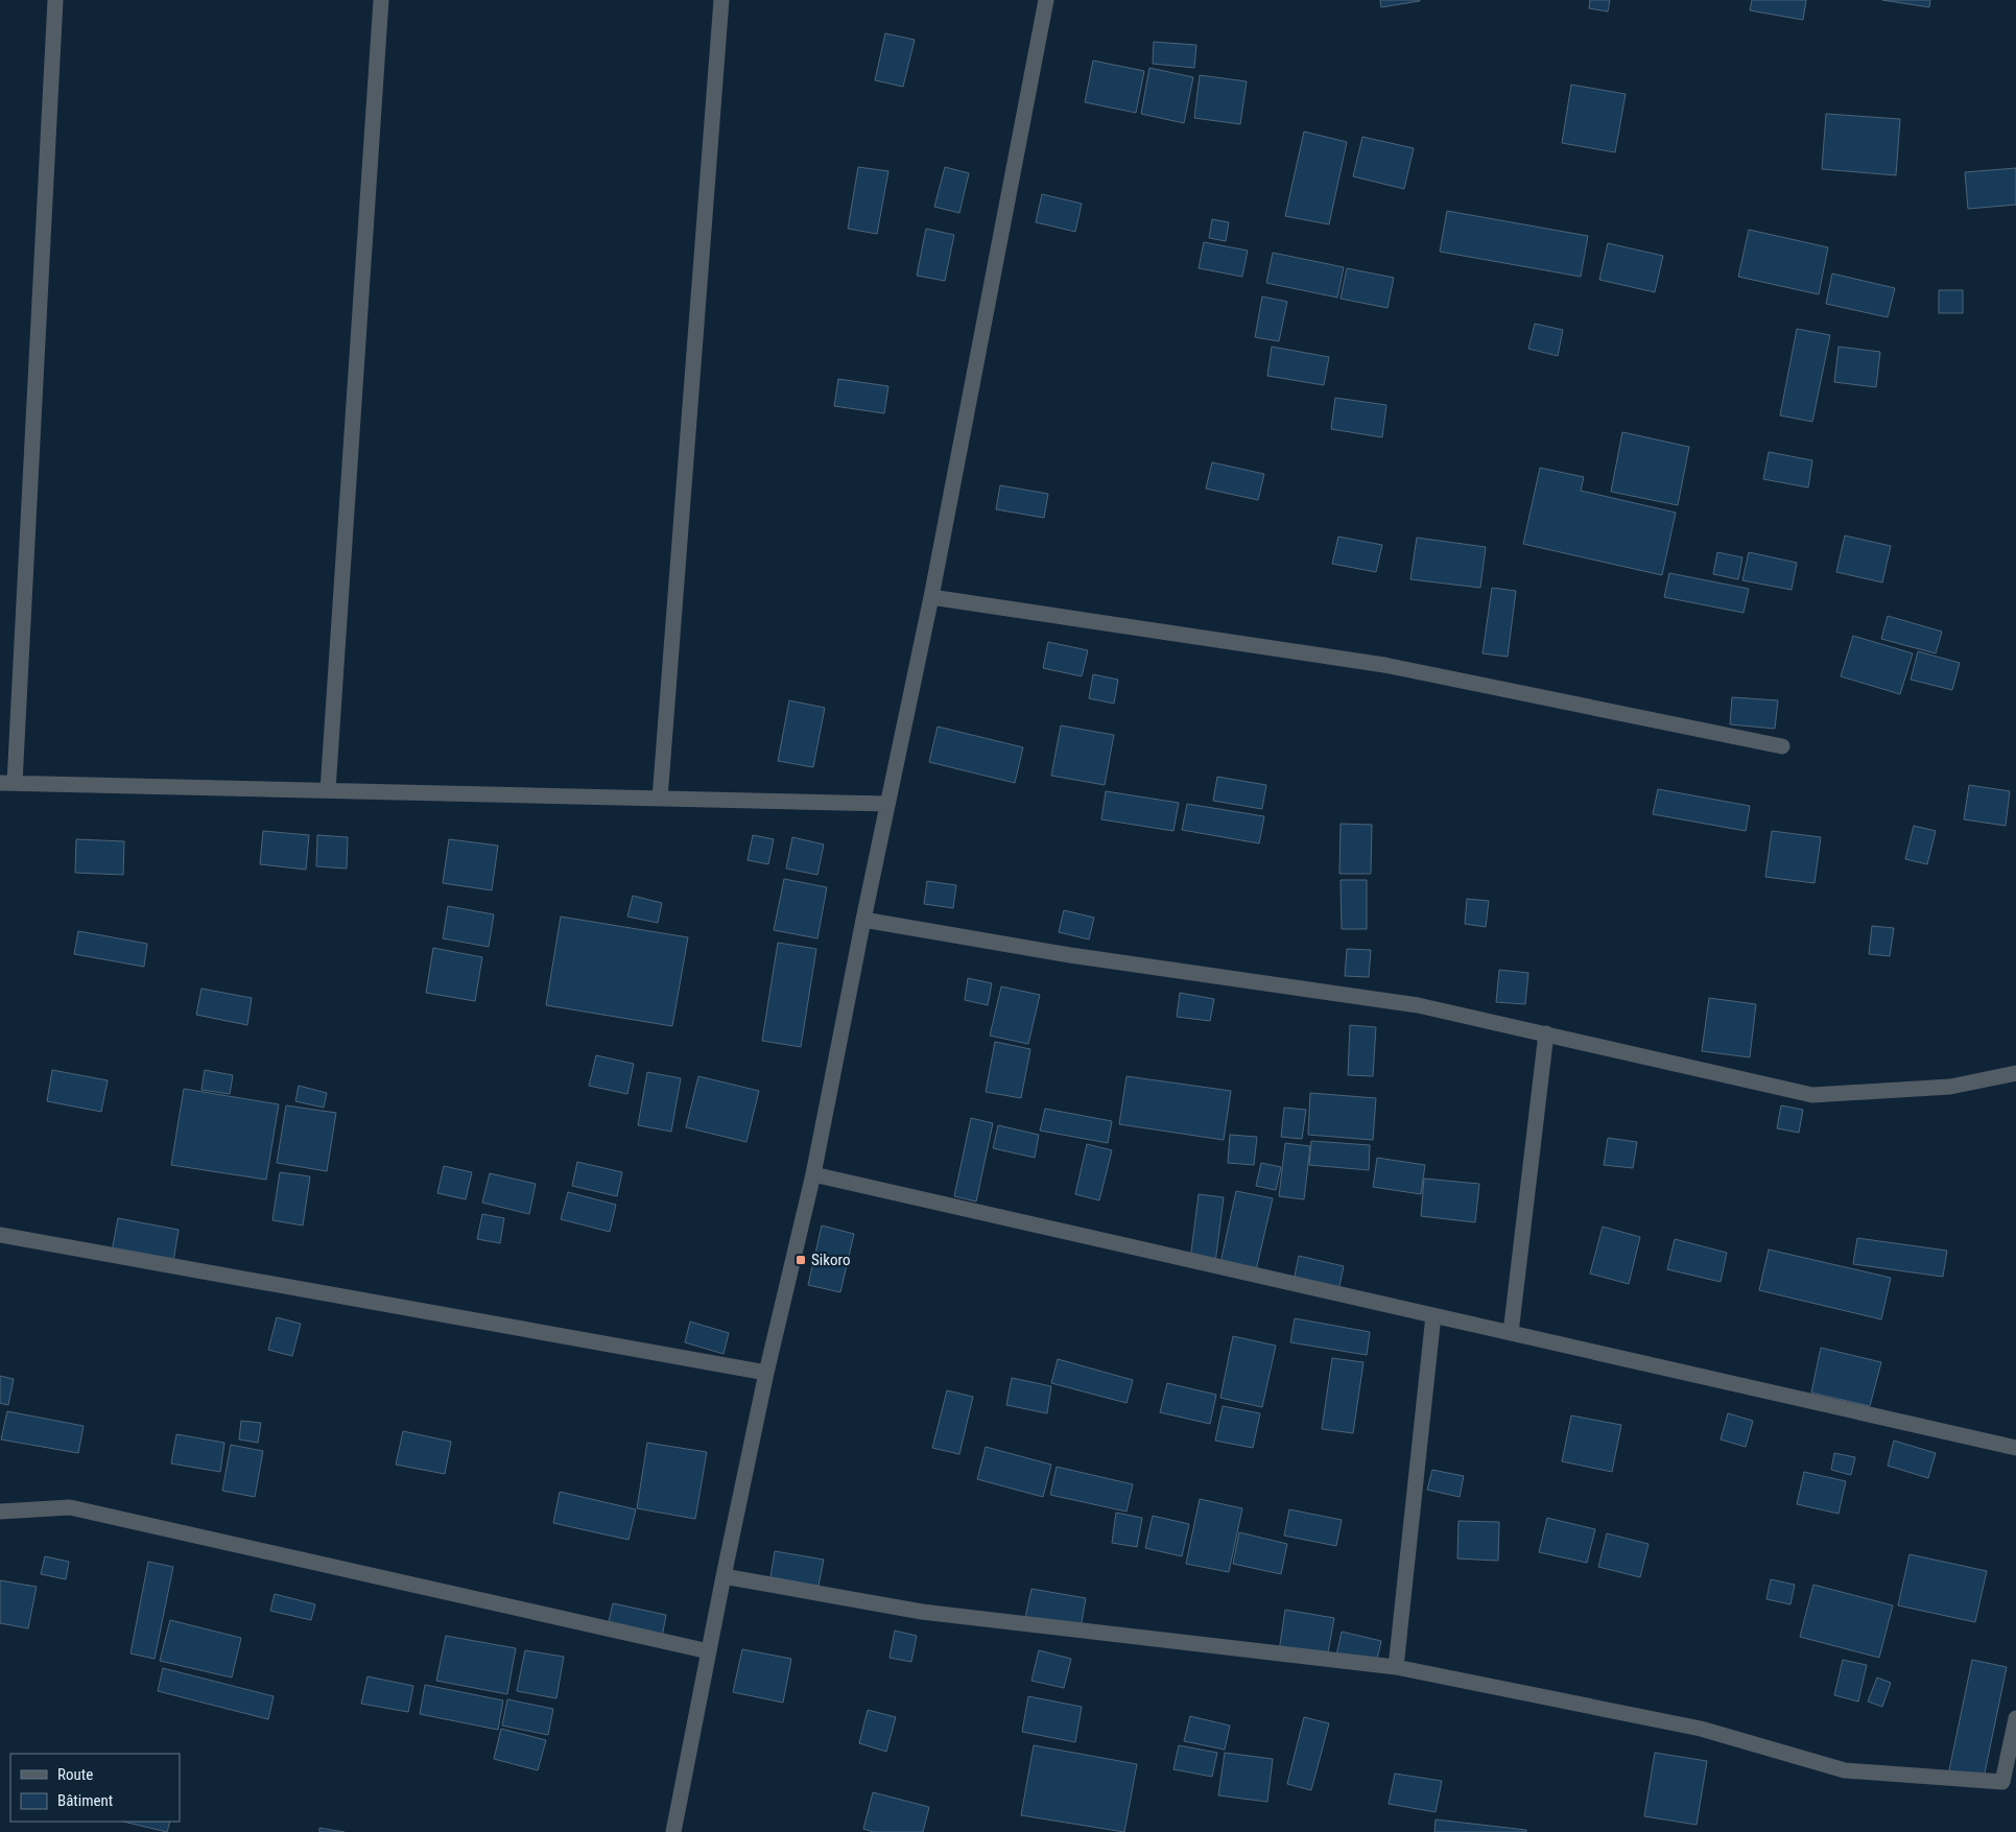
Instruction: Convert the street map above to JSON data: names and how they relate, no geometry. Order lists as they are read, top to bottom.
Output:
{
  "places": {
    "transit": ["Sikoro"]
  },
  "legend": ["Route", "Bâtiment"]
}
